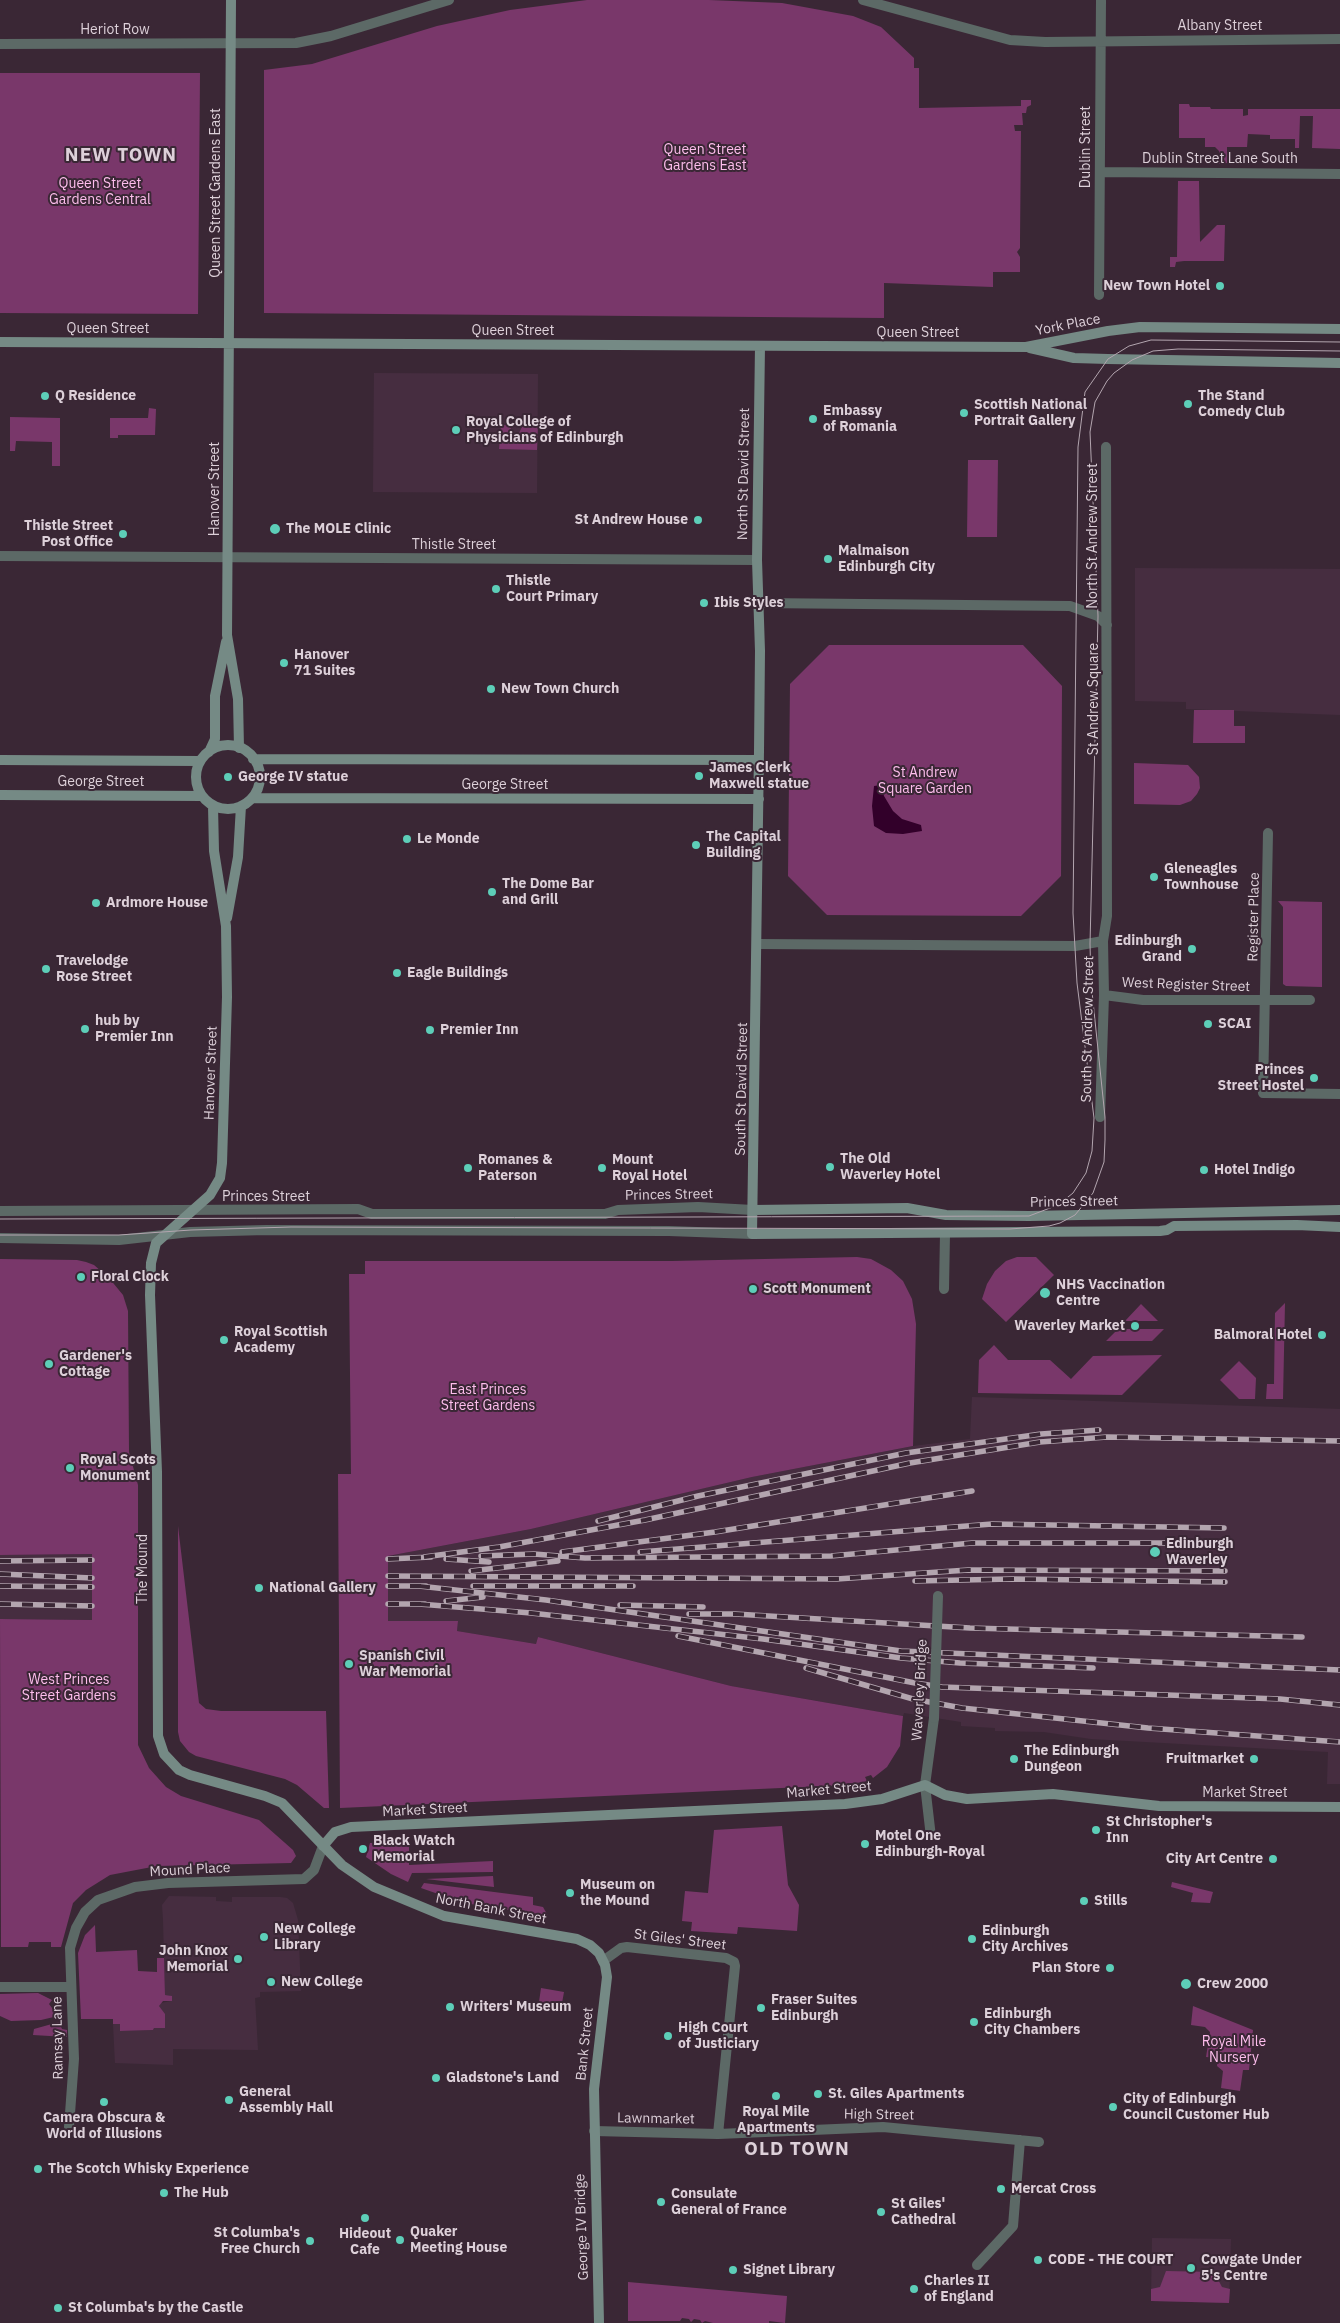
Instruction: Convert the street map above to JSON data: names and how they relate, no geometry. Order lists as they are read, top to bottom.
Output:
{
  "streets": {
    "street": [
      "Albany Street",
      "Heriot Row",
      "Dublin Street",
      "Dublin Street Lane South",
      "Queen Street Gardens East",
      "York Place",
      "Queen Street",
      "North St David Street",
      "Hanover Street",
      "North St Andrew Street",
      "Thistle Street",
      "St Andrew Square",
      "George Street",
      "Register Place",
      "West Register Street",
      "South St Andrew Street",
      "South St David Street",
      "Princes Street",
      "The Mound",
      "Waverley Bridge",
      "Market Street",
      "Mound Place",
      "North Bank Street",
      "St Giles' Street",
      "Ramsay Lane",
      "Bank Street",
      "High Street",
      "Lawnmarket",
      "George IV Bridge"
    ]
  },
  "crossings": [
    ["Albany Street", "Dublin Street"],
    ["Heriot Row", "Queen Street Gardens East"],
    ["Dublin Street", "Dublin Street Lane South"],
    ["Queen Street Gardens East", "Queen Street"],
    ["Queen Street Gardens East", "Hanover Street"],
    ["York Place", "Queen Street"],
    ["Queen Street", "North St David Street"],
    ["Queen Street", "Hanover Street"],
    ["North St David Street", "Thistle Street"],
    ["North St David Street", "St Andrew Square"],
    ["Hanover Street", "Thistle Street"],
    ["Hanover Street", "George Street"],
    ["Hanover Street", "Princes Street"],
    ["Hanover Street", "The Mound"],
    ["North St Andrew Street", "St Andrew Square"],
    ["St Andrew Square", "South St Andrew Street"],
    ["Register Place", "West Register Street"],
    ["West Register Street", "South St Andrew Street"],
    ["South St David Street", "Princes Street"],
    ["Princes Street", "The Mound"],
    ["The Mound", "Market Street"],
    ["The Mound", "Mound Place"],
    ["The Mound", "North Bank Street"],
    ["Waverley Bridge", "Market Street"],
    ["Market Street", "Mound Place"],
    ["Market Street", "North Bank Street"],
    ["Mound Place", "North Bank Street"],
    ["Mound Place", "Ramsay Lane"],
    ["North Bank Street", "St Giles' Street"],
    ["North Bank Street", "Bank Street"],
    ["St Giles' Street", "Bank Street"],
    ["St Giles' Street", "High Street"],
    ["St Giles' Street", "Lawnmarket"],
    ["Bank Street", "Lawnmarket"],
    ["Bank Street", "George IV Bridge"],
    ["High Street", "Lawnmarket"],
    ["Lawnmarket", "George IV Bridge"]
  ],
  "districts": ["NEW TOWN", "OLD TOWN"],
  "parks": [
    "Queen Street Gardens East",
    "Queen Street Gardens Central",
    "St Andrew Square Garden",
    "East Princes Street Gardens",
    "West Princes Street Gardens",
    "Royal Mile Nursery"
  ],
  "places": [
    "New Town Hotel",
    "Q Residence",
    "The Stand Comedy Club",
    "Scottish National Portrait Gallery",
    "Embassy of Romania",
    "Royal College of Physicians of Edinburgh",
    "St Andrew House",
    "The MOLE Clinic",
    "Thistle Street Post Office",
    "Malmaison Edinburgh City",
    "Thistle Court Primary",
    "Ibis Styles",
    "Hanover 71 Suites",
    "New Town Church",
    "James Clerk Maxwell statue",
    "George IV statue",
    "Le Monde",
    "The Capital Building",
    "Gleneagles Townhouse",
    "The Dome Bar and Grill",
    "Ardmore House",
    "Edinburgh Grand",
    "Travelodge Rose Street",
    "Eagle Buildings",
    "SCAI",
    "hub by Premier Inn",
    "Premier Inn",
    "Princes Street Hostel",
    "The Old Waverley Hotel",
    "Romanes & Paterson",
    "Mount Royal Hotel",
    "Hotel Indigo",
    "Floral Clock",
    "Scott Monument",
    "NHS Vaccination Centre",
    "Waverley Market",
    "Balmoral Hotel",
    "Royal Scottish Academy",
    "Gardener's Cottage",
    "Royal Scots Monument",
    "Edinburgh Waverley",
    "National Gallery",
    "Spanish Civil War Memorial",
    "The Edinburgh Dungeon",
    "Fruitmarket",
    "St Christopher's Inn",
    "Motel One Edinburgh-Royal",
    "Black Watch Memorial",
    "City Art Centre",
    "Museum on the Mound",
    "Stills",
    "New College Library",
    "Edinburgh City Archives",
    "John Knox Memorial",
    "Plan Store",
    "New College",
    "Crew 2000",
    "Writers' Museum",
    "Fraser Suites Edinburgh",
    "Edinburgh City Chambers",
    "High Court of Justiciary",
    "Gladstone's Land",
    "St. Giles Apartments",
    "Royal Mile Apartments",
    "General Assembly Hall",
    "Camera Obscura & World of Illusions",
    "City of Edinburgh Council Customer Hub",
    "The Scotch Whisky Experience",
    "Mercat Cross",
    "The Hub",
    "Consulate General of France",
    "St Giles' Cathedral",
    "Hideout Cafe",
    "Quaker Meeting House",
    "St Columba's Free Church",
    "CODE - THE COURT",
    "Cowgate Under 5's Centre",
    "Signet Library",
    "Charles II of England",
    "St Columba's by the Castle"
  ]
}
